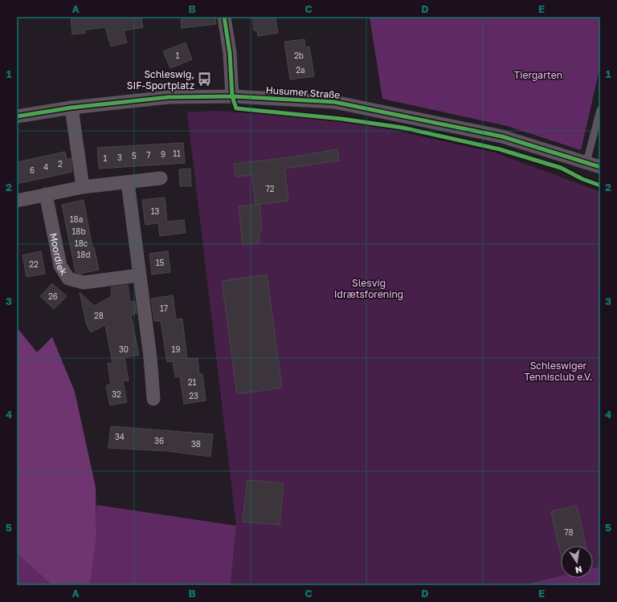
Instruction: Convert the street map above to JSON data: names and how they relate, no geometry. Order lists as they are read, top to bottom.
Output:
{
  "streets": {
    "street": ["Husumer Straße", "Moordiek"]
  },
  "parks": ["Tiergarten", "Slesvig Idrætsforening", "Schleswiger Tennisclub e.V."],
  "places": {
    "bus stop": ["Schleswig, SIF-Sportplatz"]
  },
  "house_numbers": [
    "1",
    "2b",
    "2a",
    "11",
    "9",
    "7",
    "5",
    "3",
    "1",
    "2",
    "4",
    "6",
    "72",
    "13",
    "18a",
    "18b",
    "18c",
    "18d",
    "15",
    "22",
    "26",
    "17",
    "28",
    "30",
    "19",
    "21",
    "32",
    "23",
    "34",
    "36",
    "38",
    "78"
  ],
  "north": "bottom",
  "grid": {
    "columns": [
      "A",
      "B",
      "C",
      "D",
      "E"
    ],
    "rows": [
      "1",
      "2",
      "3",
      "4",
      "5"
    ]
  }
}
